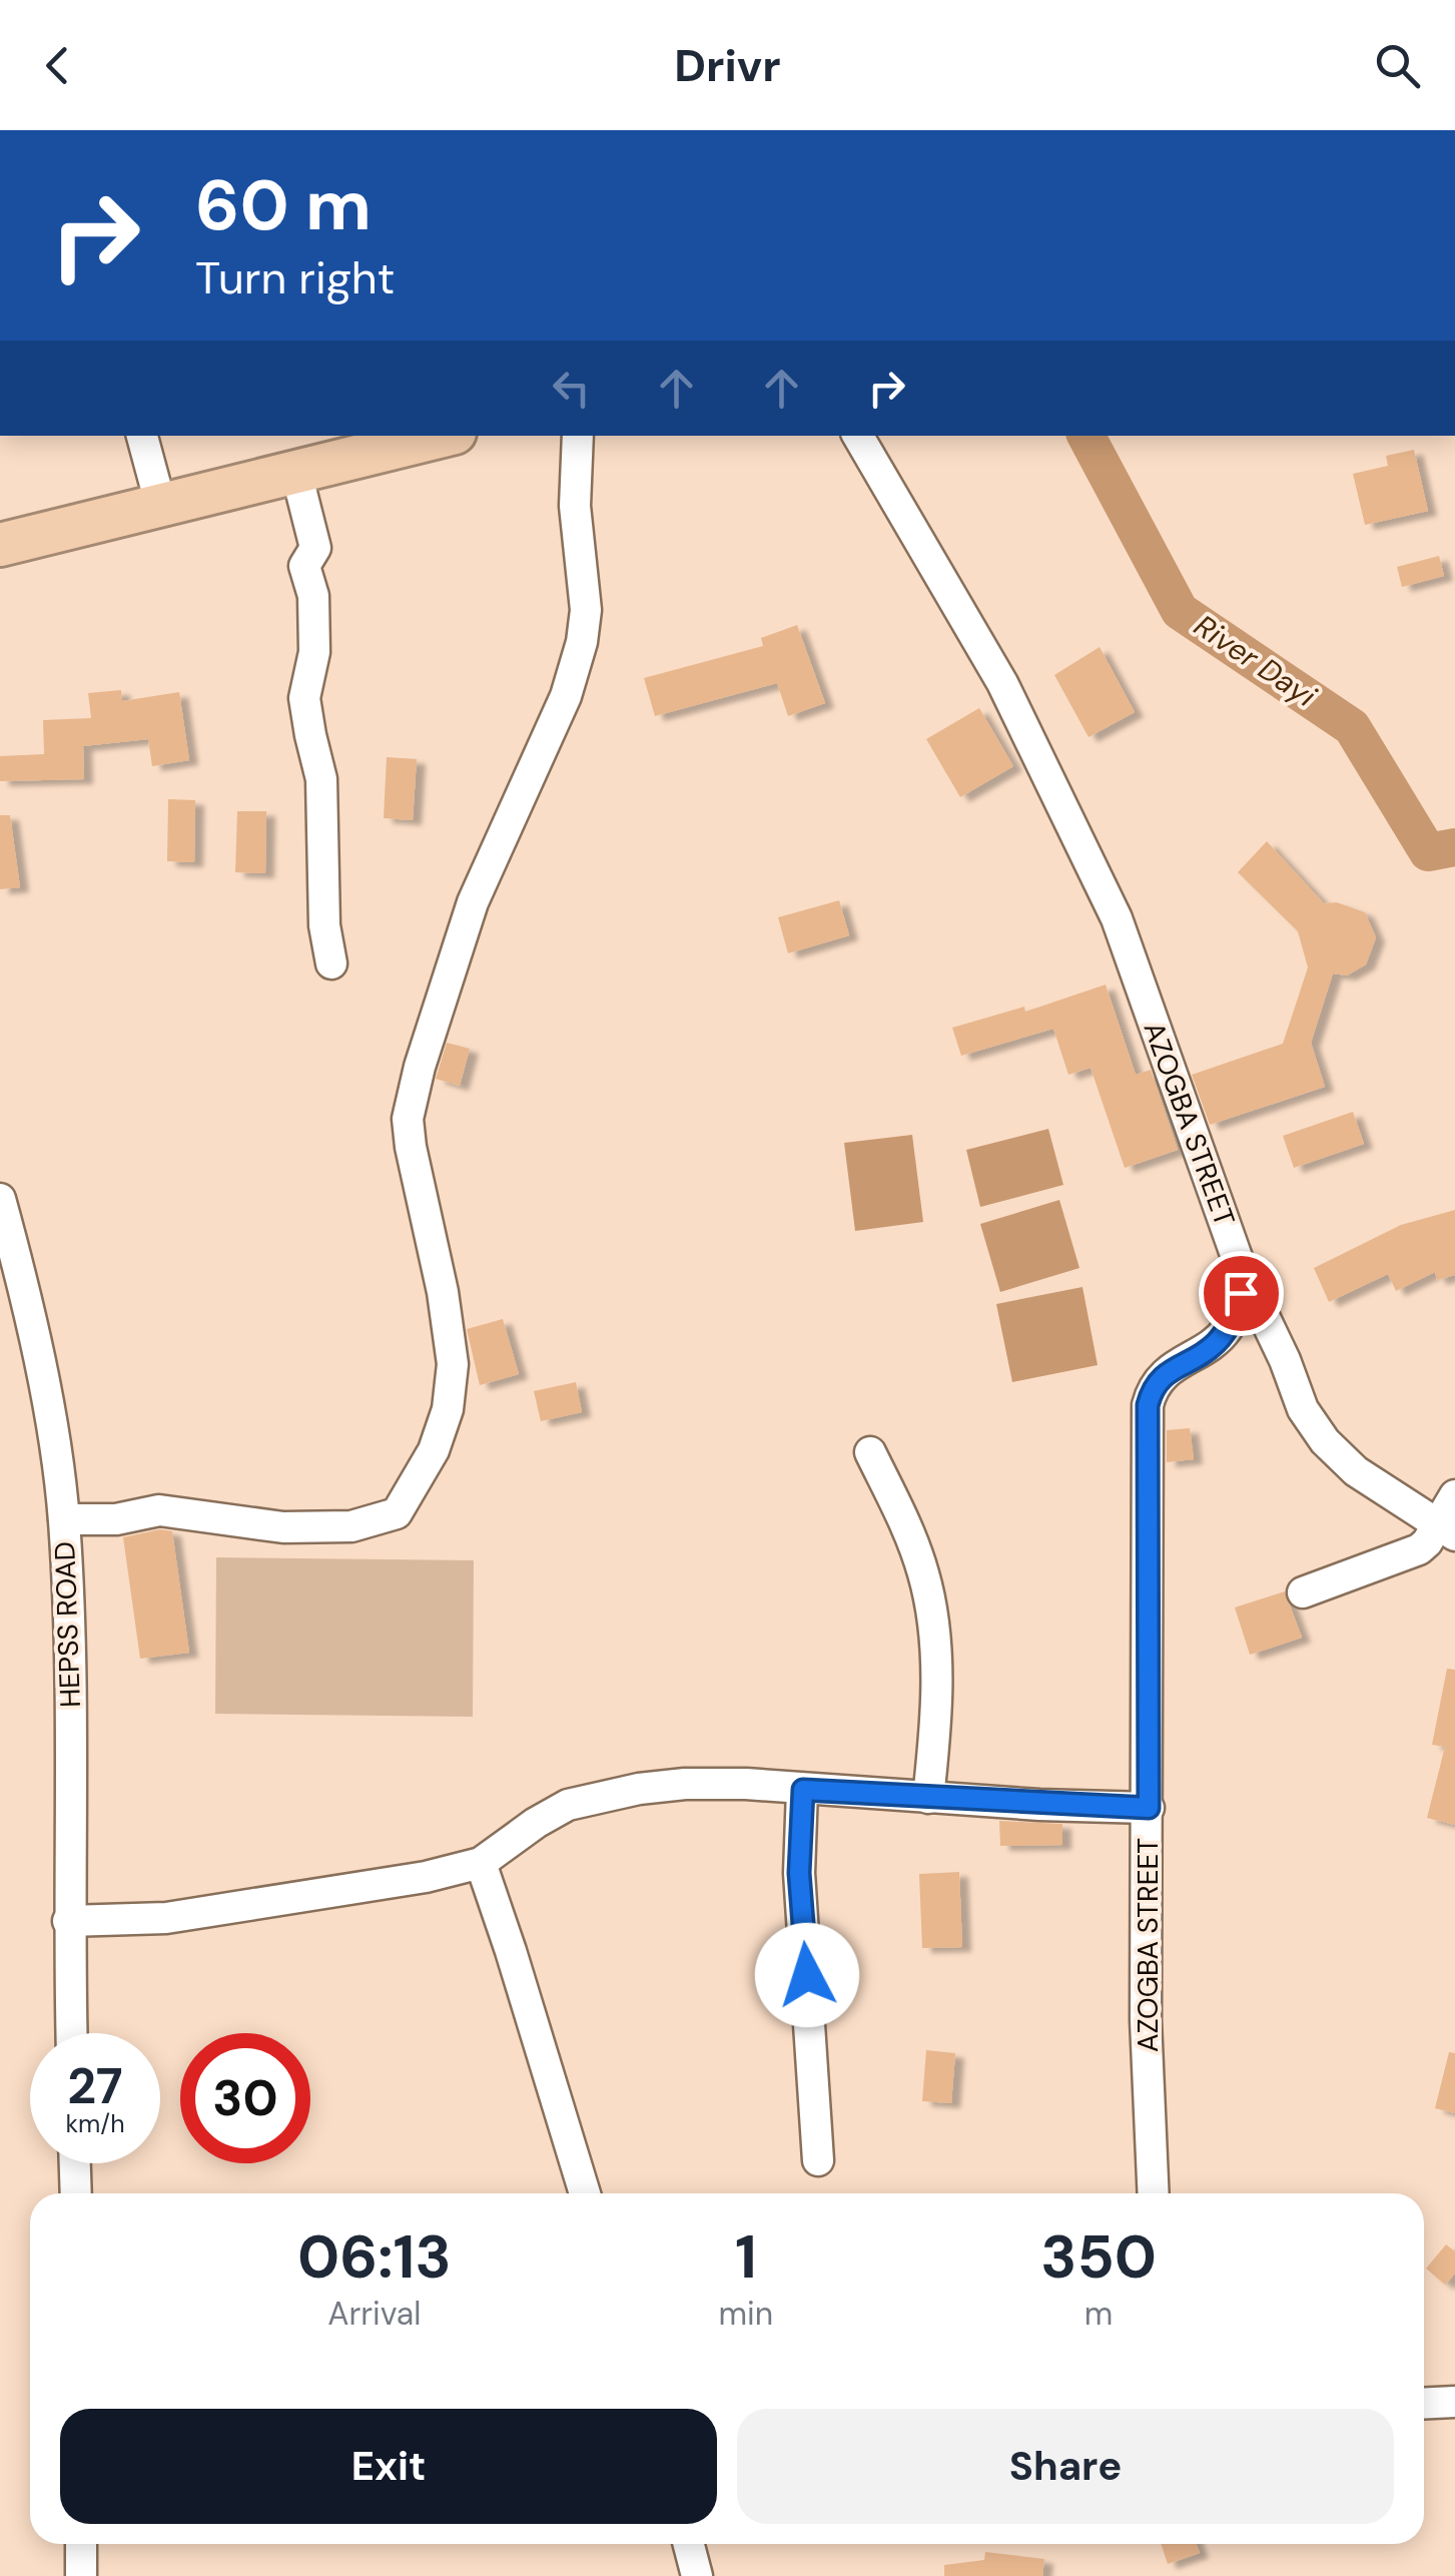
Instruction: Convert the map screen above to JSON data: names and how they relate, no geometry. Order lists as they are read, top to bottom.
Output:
{
  "streets": {
    "street": ["AZOGBA STREET", "HEPSS ROAD"]
  },
  "water": ["River Dayi"],
  "page": {
    "header": "Drivr",
    "turn": ["60 m", "Turn right"],
    "speed": "27 km/h",
    "limit": "30",
    "eta": [
      "06:13",
      "Arrival",
      "1",
      "min",
      "350",
      "m"
    ],
    "buttons": ["Exit", "Share"]
  }
}
